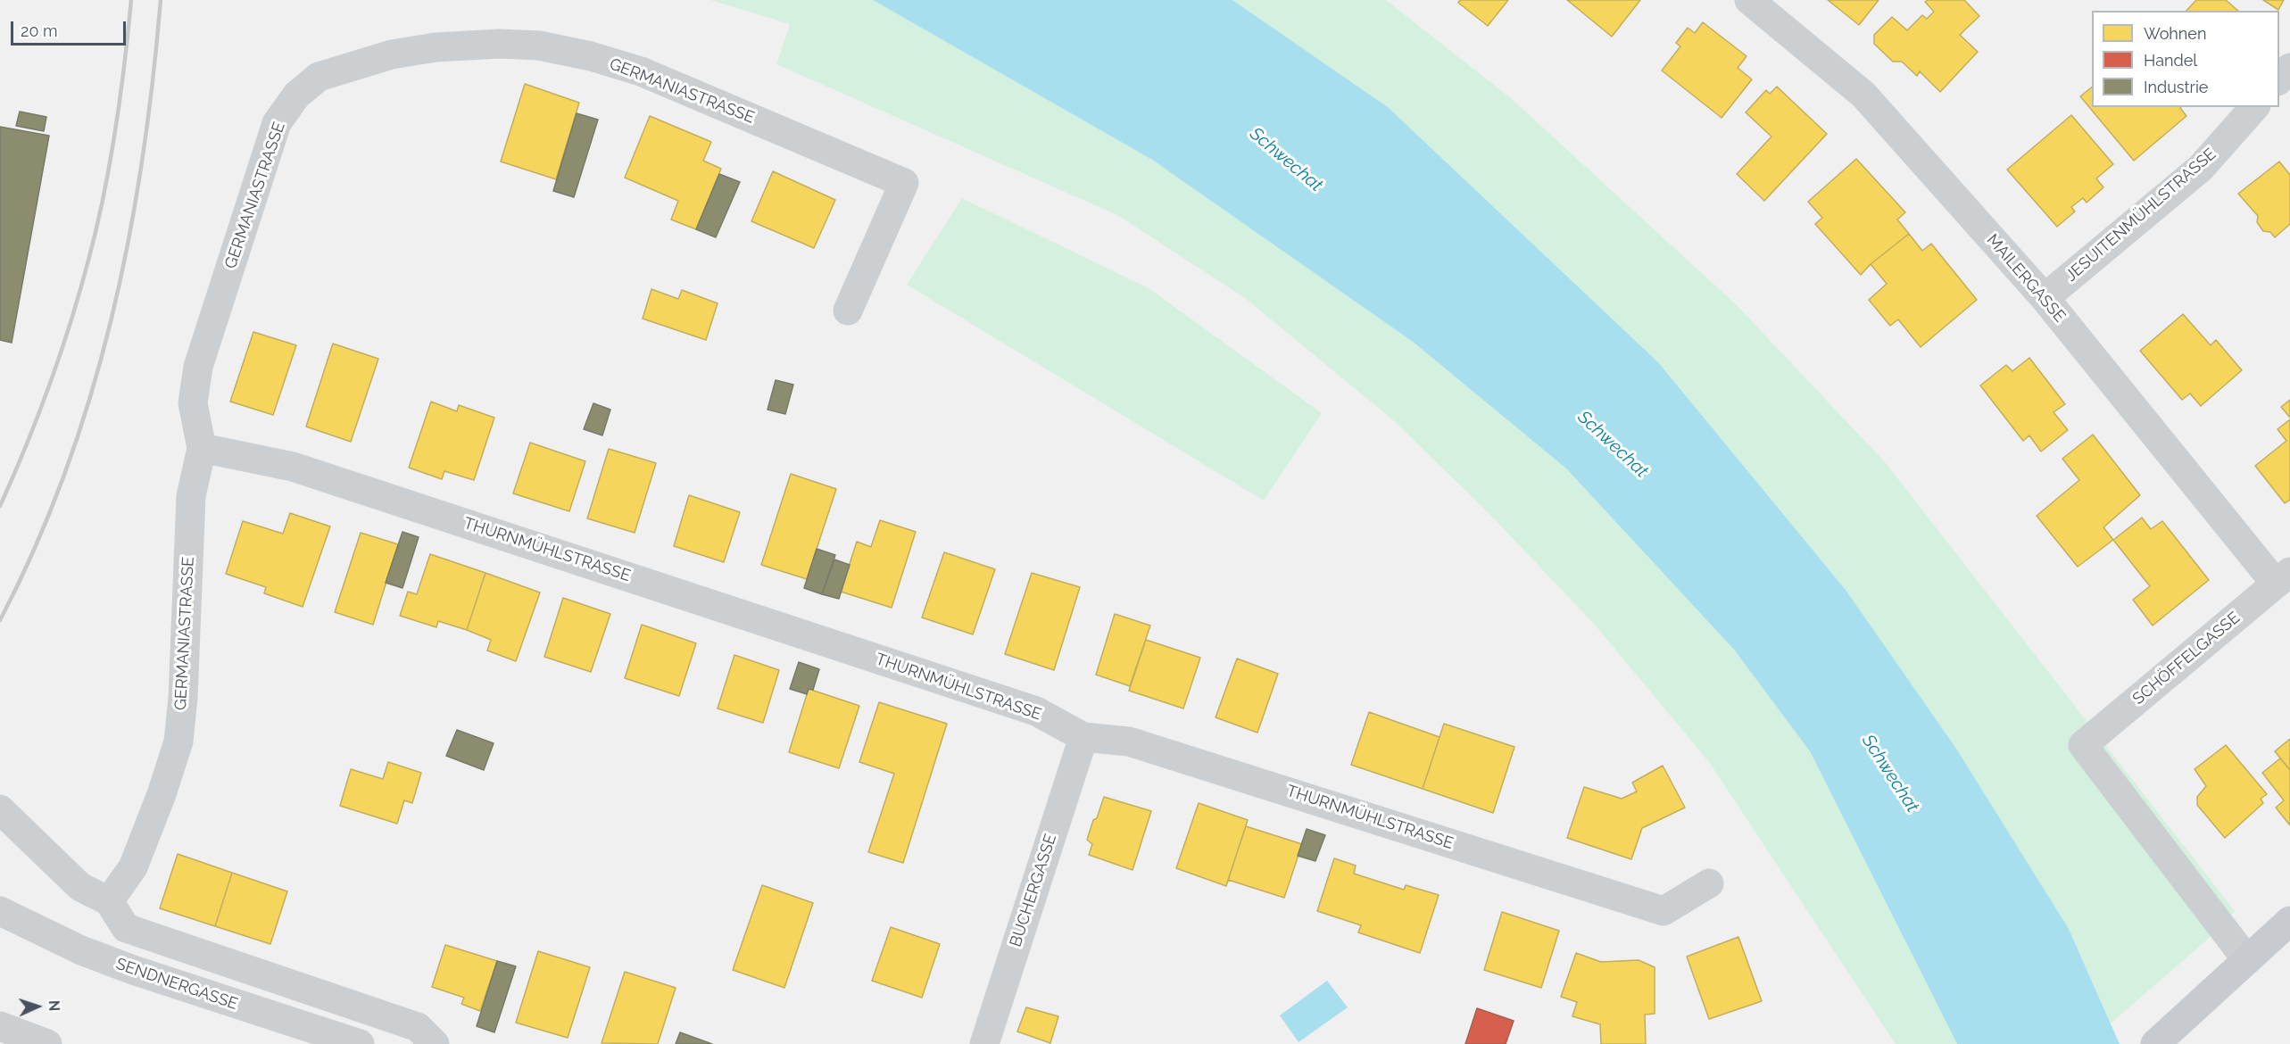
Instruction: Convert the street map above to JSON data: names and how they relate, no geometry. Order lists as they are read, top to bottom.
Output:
{
  "streets": {
    "street": [
      "GERMANIASTRASSE",
      "JESUITENMÜHLSTRASSE",
      "MAILERGASSE",
      "THURNMÜHLSTRASSE",
      "SCHÖFFELGASSE",
      "BUCHERGASSE",
      "SENDNERGASSE"
    ]
  },
  "crossings": [
    ["GERMANIASTRASSE", "THURNMÜHLSTRASSE"],
    ["JESUITENMÜHLSTRASSE", "MAILERGASSE"],
    ["MAILERGASSE", "SCHÖFFELGASSE"],
    ["THURNMÜHLSTRASSE", "BUCHERGASSE"]
  ],
  "water": ["Schwechat"],
  "legend": ["Wohnen", "Handel", "Industrie"],
  "scale_bar": "20 m",
  "north": "right"
}
